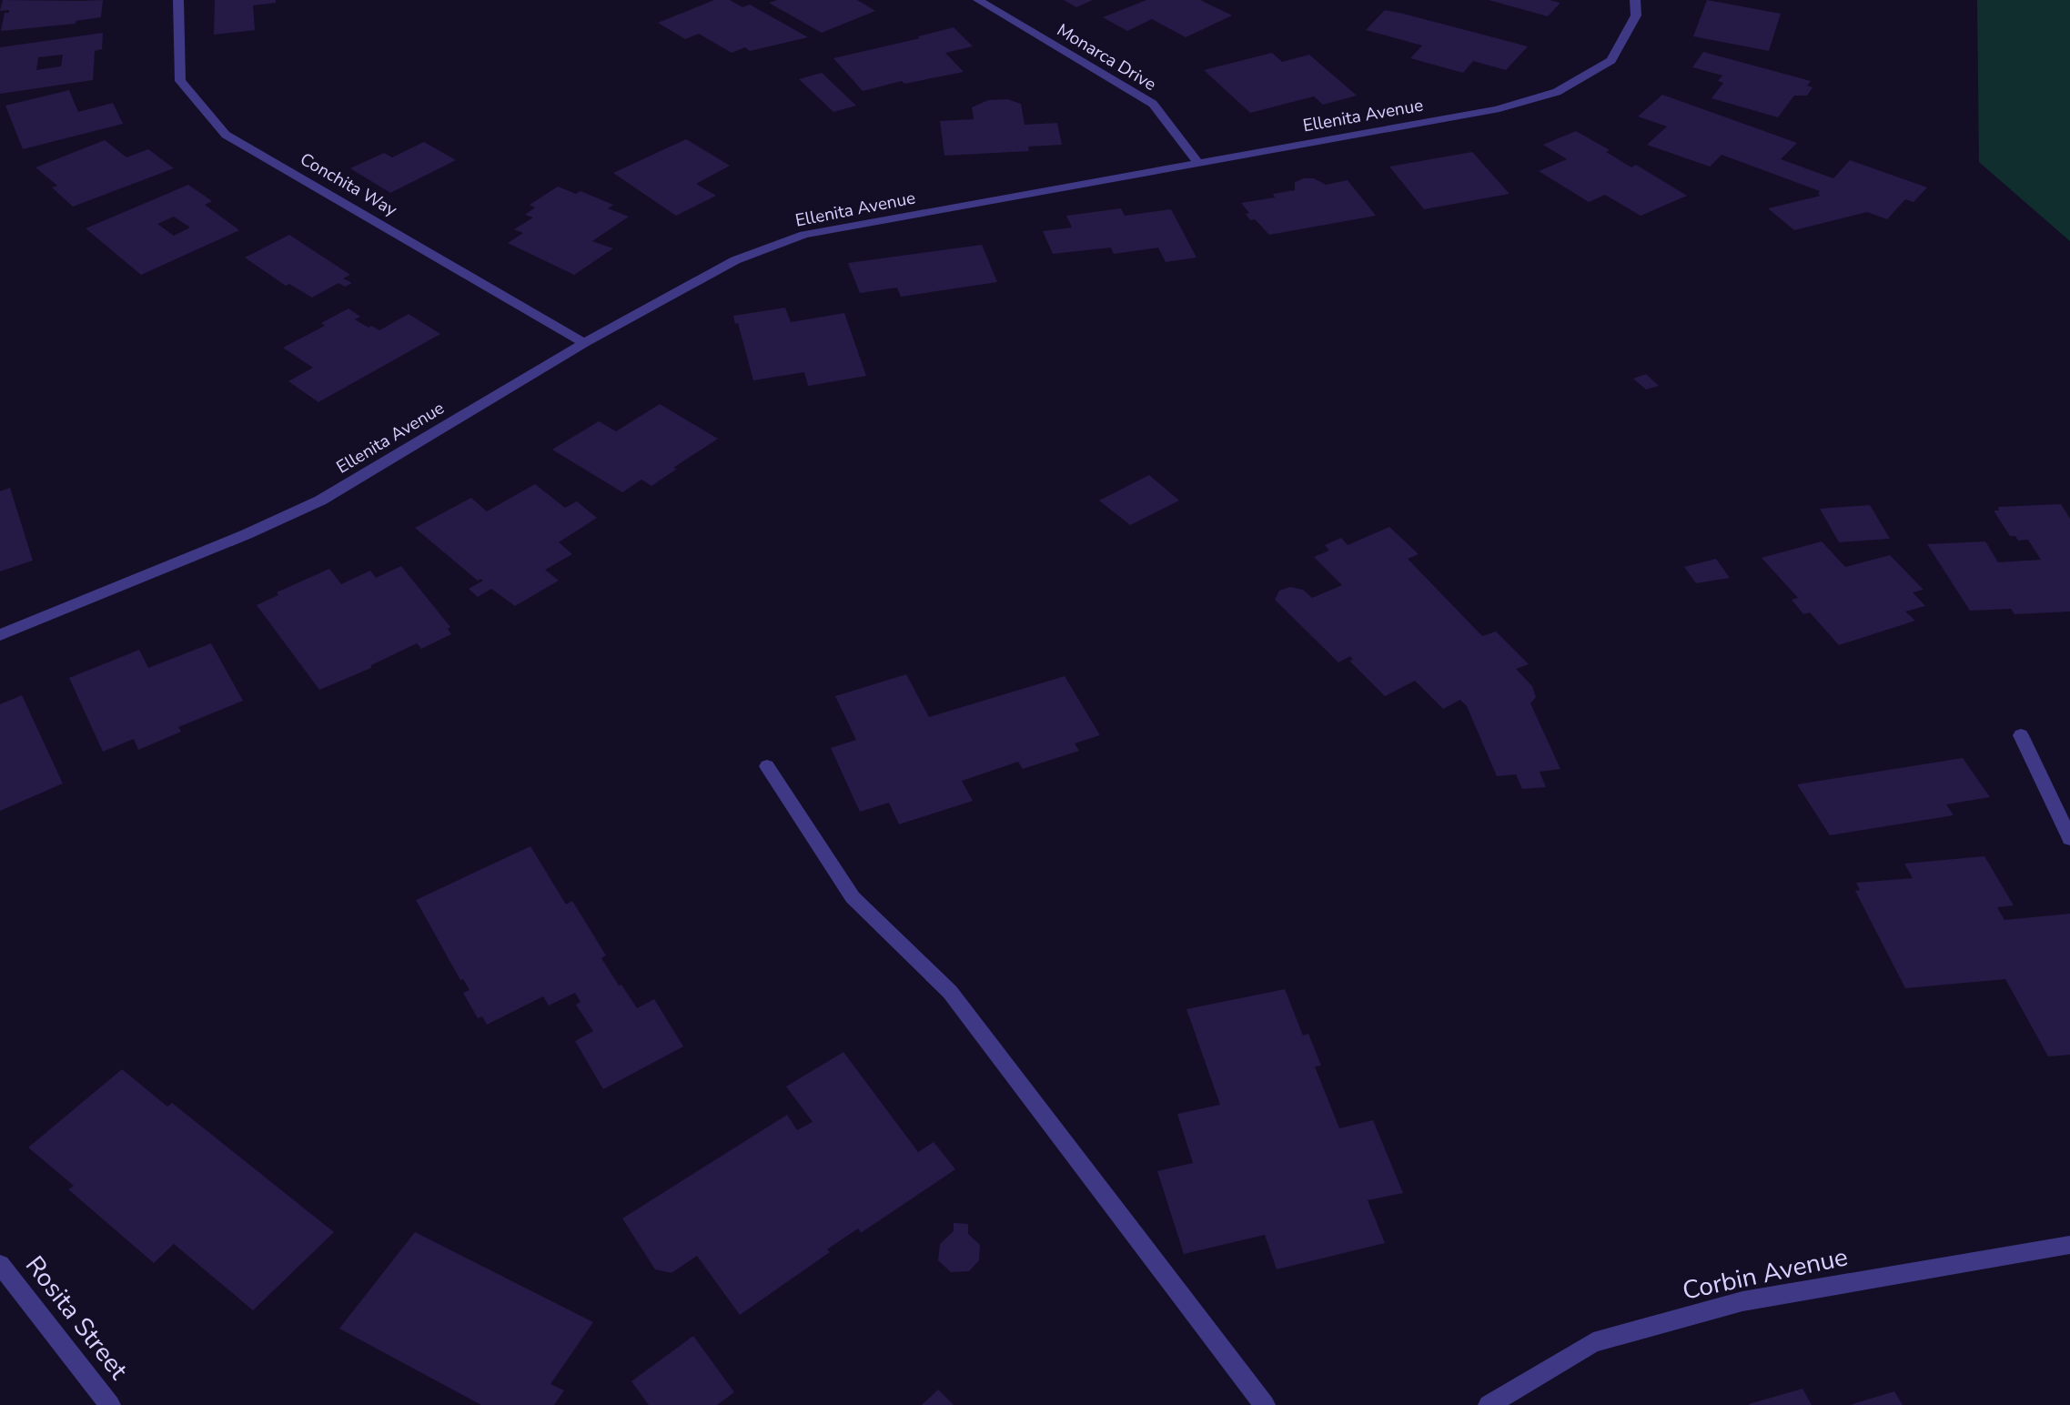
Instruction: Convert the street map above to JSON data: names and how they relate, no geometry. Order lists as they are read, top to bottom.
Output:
{
  "streets": {
    "street": [
      "Monarca Drive",
      "Ellenita Avenue",
      "Conchita Way",
      "Corbin Avenue",
      "Rosita Street"
    ]
  },
  "crossings": [
    ["Monarca Drive", "Ellenita Avenue"],
    ["Ellenita Avenue", "Conchita Way"]
  ]
}
